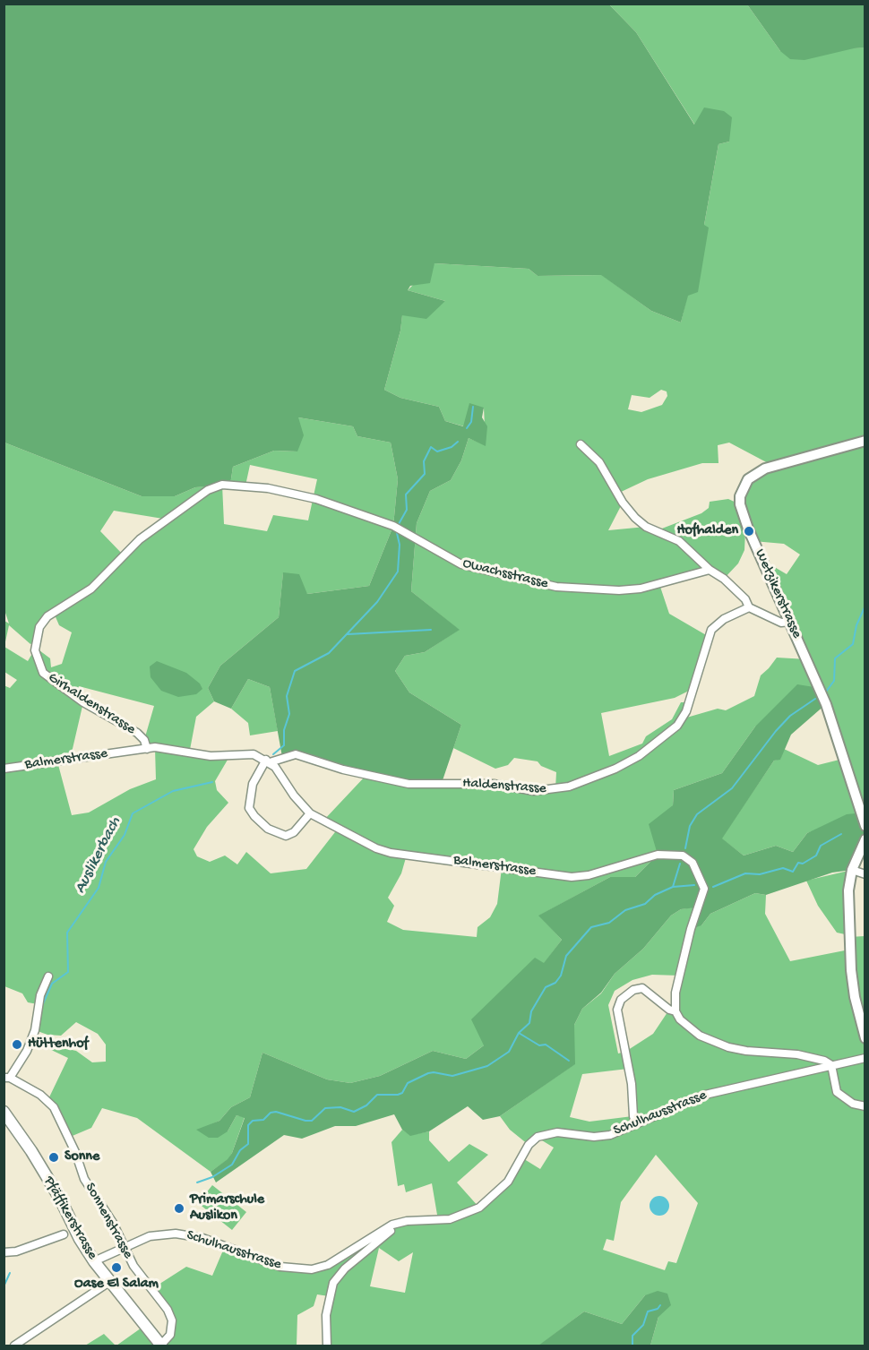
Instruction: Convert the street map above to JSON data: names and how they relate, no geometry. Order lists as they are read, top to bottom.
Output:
{
  "streets": {
    "main road": ["Pfäffikerstrasse"],
    "street": [
      "Owachsstrasse",
      "Wetzikerstrasse",
      "Girhaldenstrasse",
      "Balmerstrasse",
      "Haldenstrasse",
      "Schulhausstrasse",
      "Sonnenstrasse"
    ]
  },
  "crossings": [
    ["Owachsstrasse", "Girhaldenstrasse"],
    ["Girhaldenstrasse", "Balmerstrasse"],
    ["Balmerstrasse", "Haldenstrasse"],
    ["Schulhausstrasse", "Pfäffikerstrasse"],
    ["Schulhausstrasse", "Sonnenstrasse"],
    ["Pfäffikerstrasse", "Sonnenstrasse"]
  ],
  "water": ["Auslikerbach"],
  "places": [
    "Hofhalden",
    "Hüttenhof",
    "Sonne",
    "Primarschule Auslikon",
    "Oase El Salam"
  ]
}
